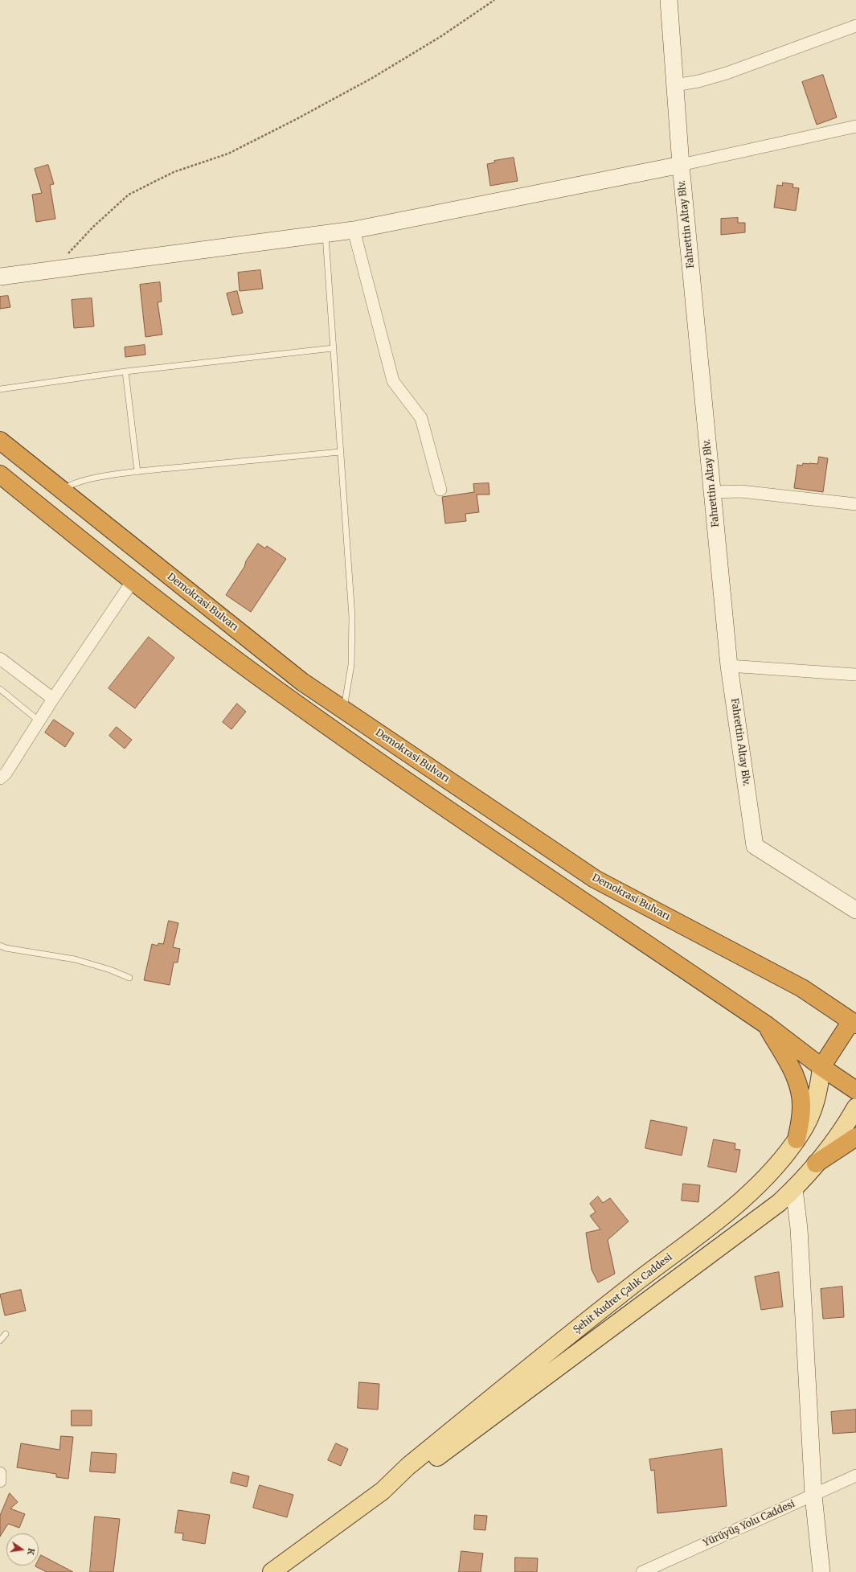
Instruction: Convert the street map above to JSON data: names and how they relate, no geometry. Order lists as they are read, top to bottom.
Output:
{
  "streets": {
    "highway": ["Demokrasi Bulvarı"],
    "main road": ["Şehit Kudret Çalık Caddesi"],
    "street": ["Fahrettin Altay Blv.", "Yürüyüş Yolu Caddesi"]
  },
  "north": "right"
}
